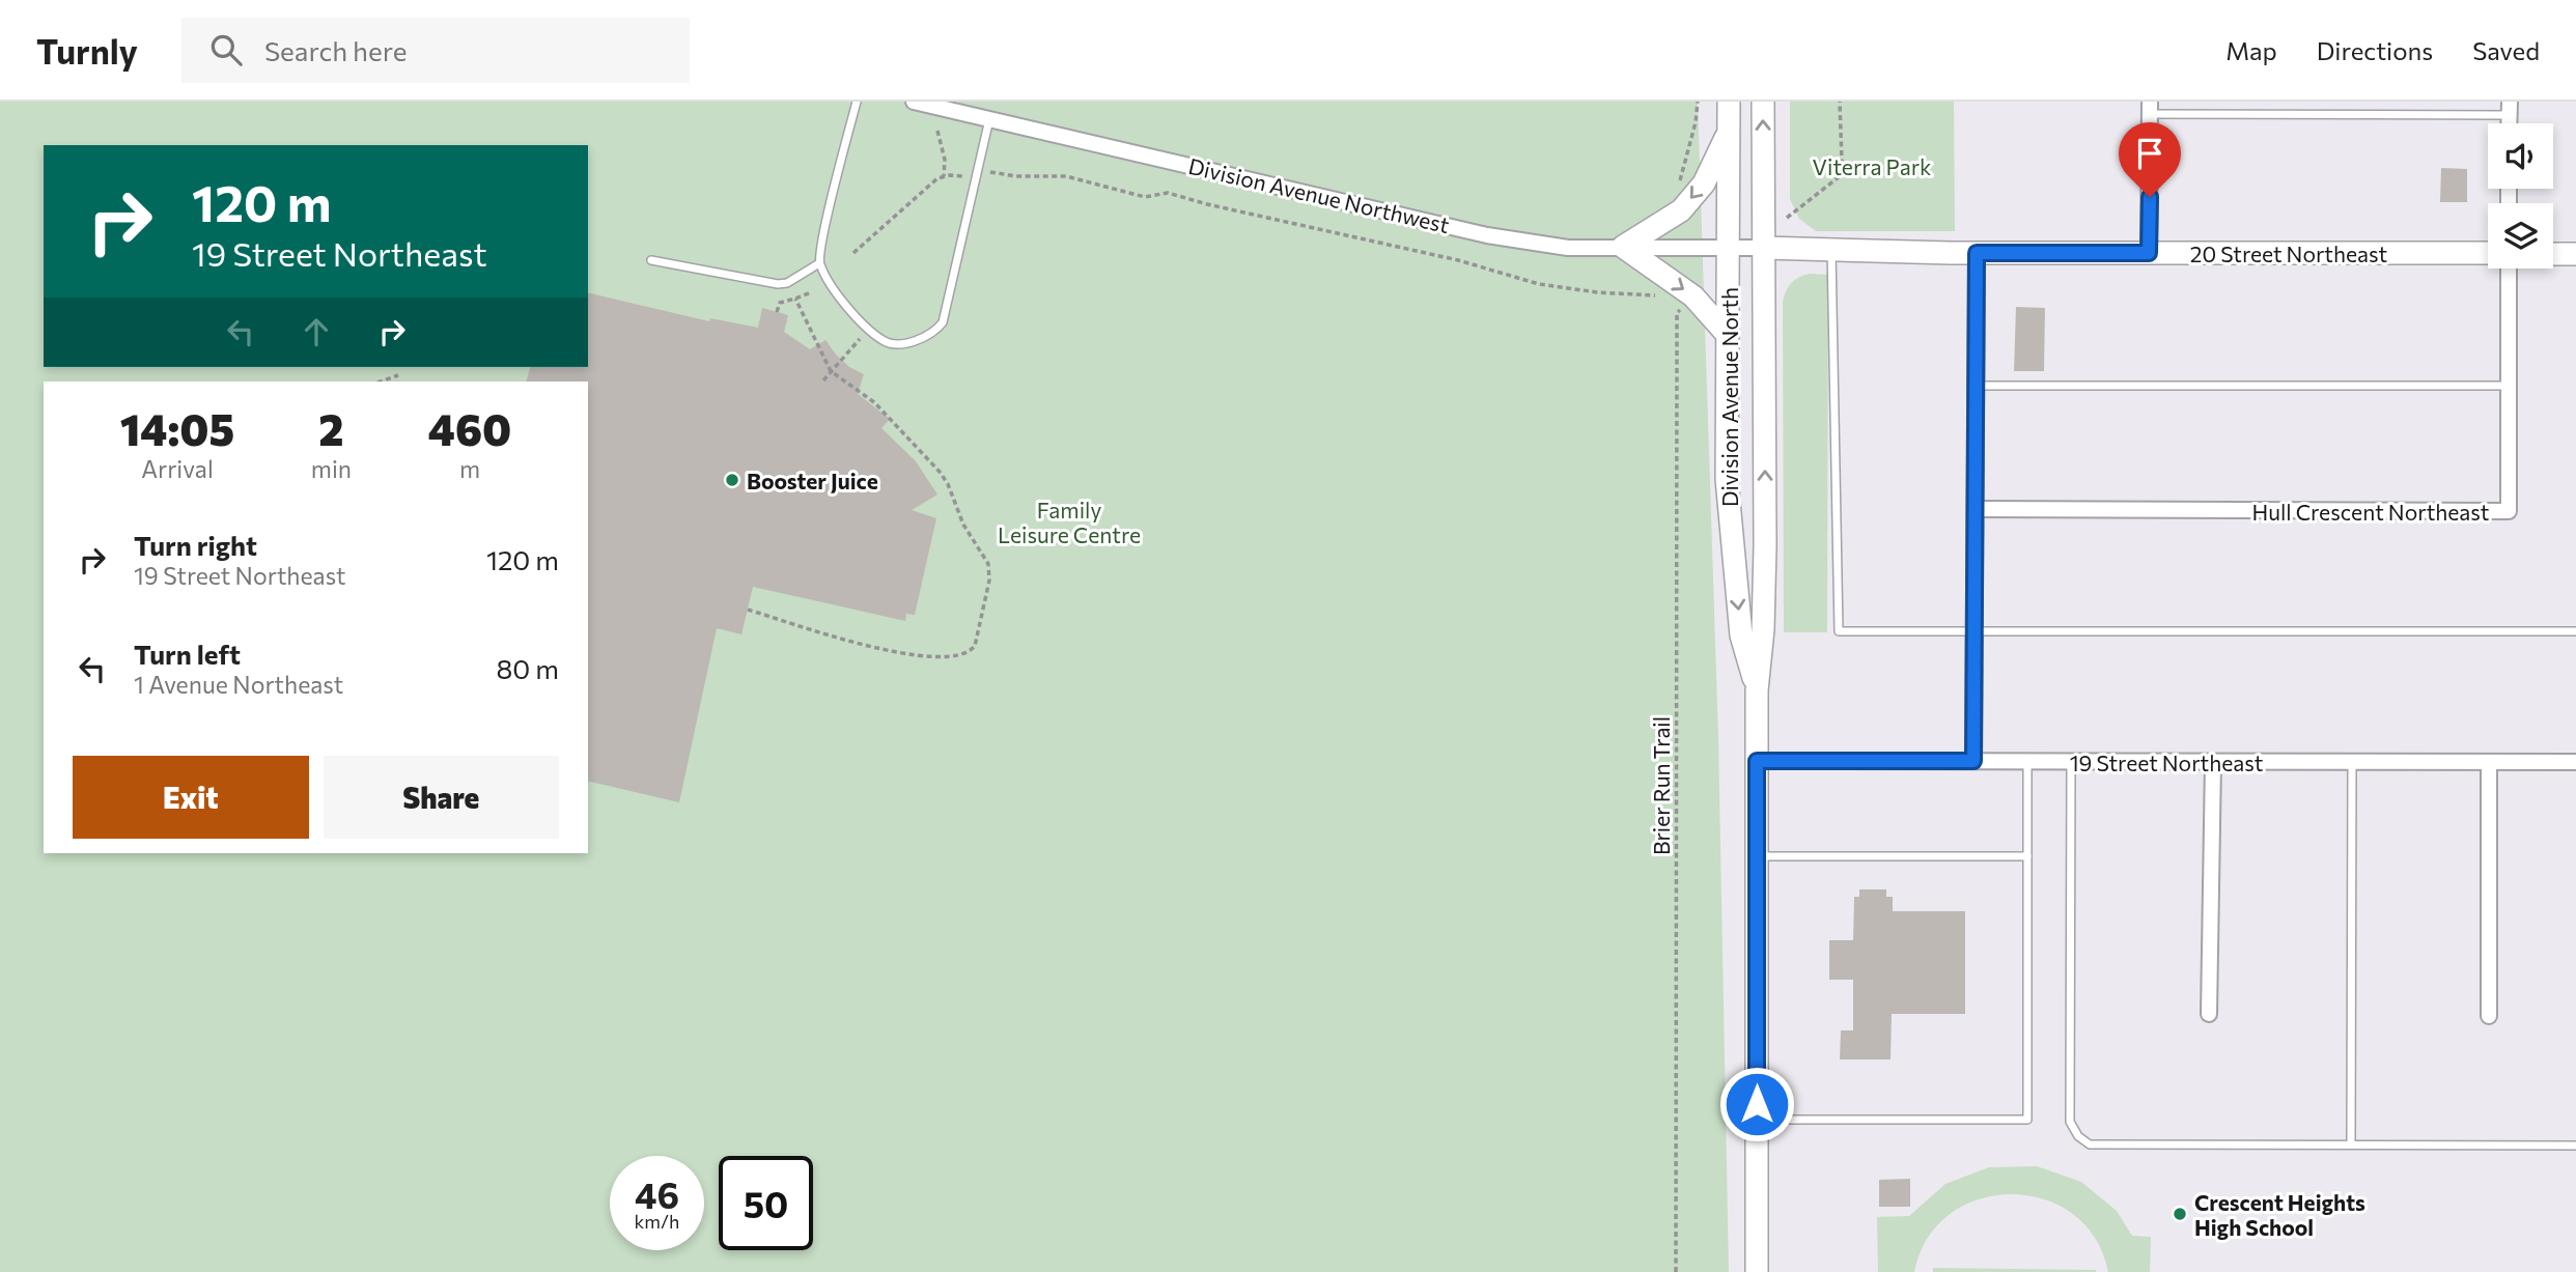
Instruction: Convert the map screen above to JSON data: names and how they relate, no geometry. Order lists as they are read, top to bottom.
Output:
{
  "streets": {
    "main road": ["20 Street Northeast", "Division Avenue North"],
    "street": ["Division Avenue Northwest", "Hull Crescent Northeast", "19 Street Northeast"],
    "path": ["Brier Run Trail"]
  },
  "crossings": [
    ["Division Avenue Northwest", "20 Street Northeast"],
    ["Division Avenue Northwest", "Division Avenue North"],
    ["20 Street Northeast", "Division Avenue North"],
    ["Division Avenue North", "19 Street Northeast"]
  ],
  "parks": ["Viterra Park", "Family Leisure Centre"],
  "places": ["Booster Juice", "Crescent Heights High School"],
  "page": {
    "header": "Turnly",
    "search": "Search here",
    "nav": ["Map", "Directions", "Saved"],
    "turn": ["120 m", "19 Street Northeast"],
    "eta": [
      "14:05",
      "Arrival",
      "2",
      "min",
      "460",
      "m"
    ],
    "list": [
      {
        "name": "Turn right",
        "note": "19 Street Northeast",
        "value": "120 m"
      },
      {
        "name": "Turn left",
        "note": "1 Avenue Northeast",
        "value": "80 m"
      }
    ],
    "buttons": ["Exit", "Share"],
    "speed": "46 km/h",
    "limit": "50"
  }
}
